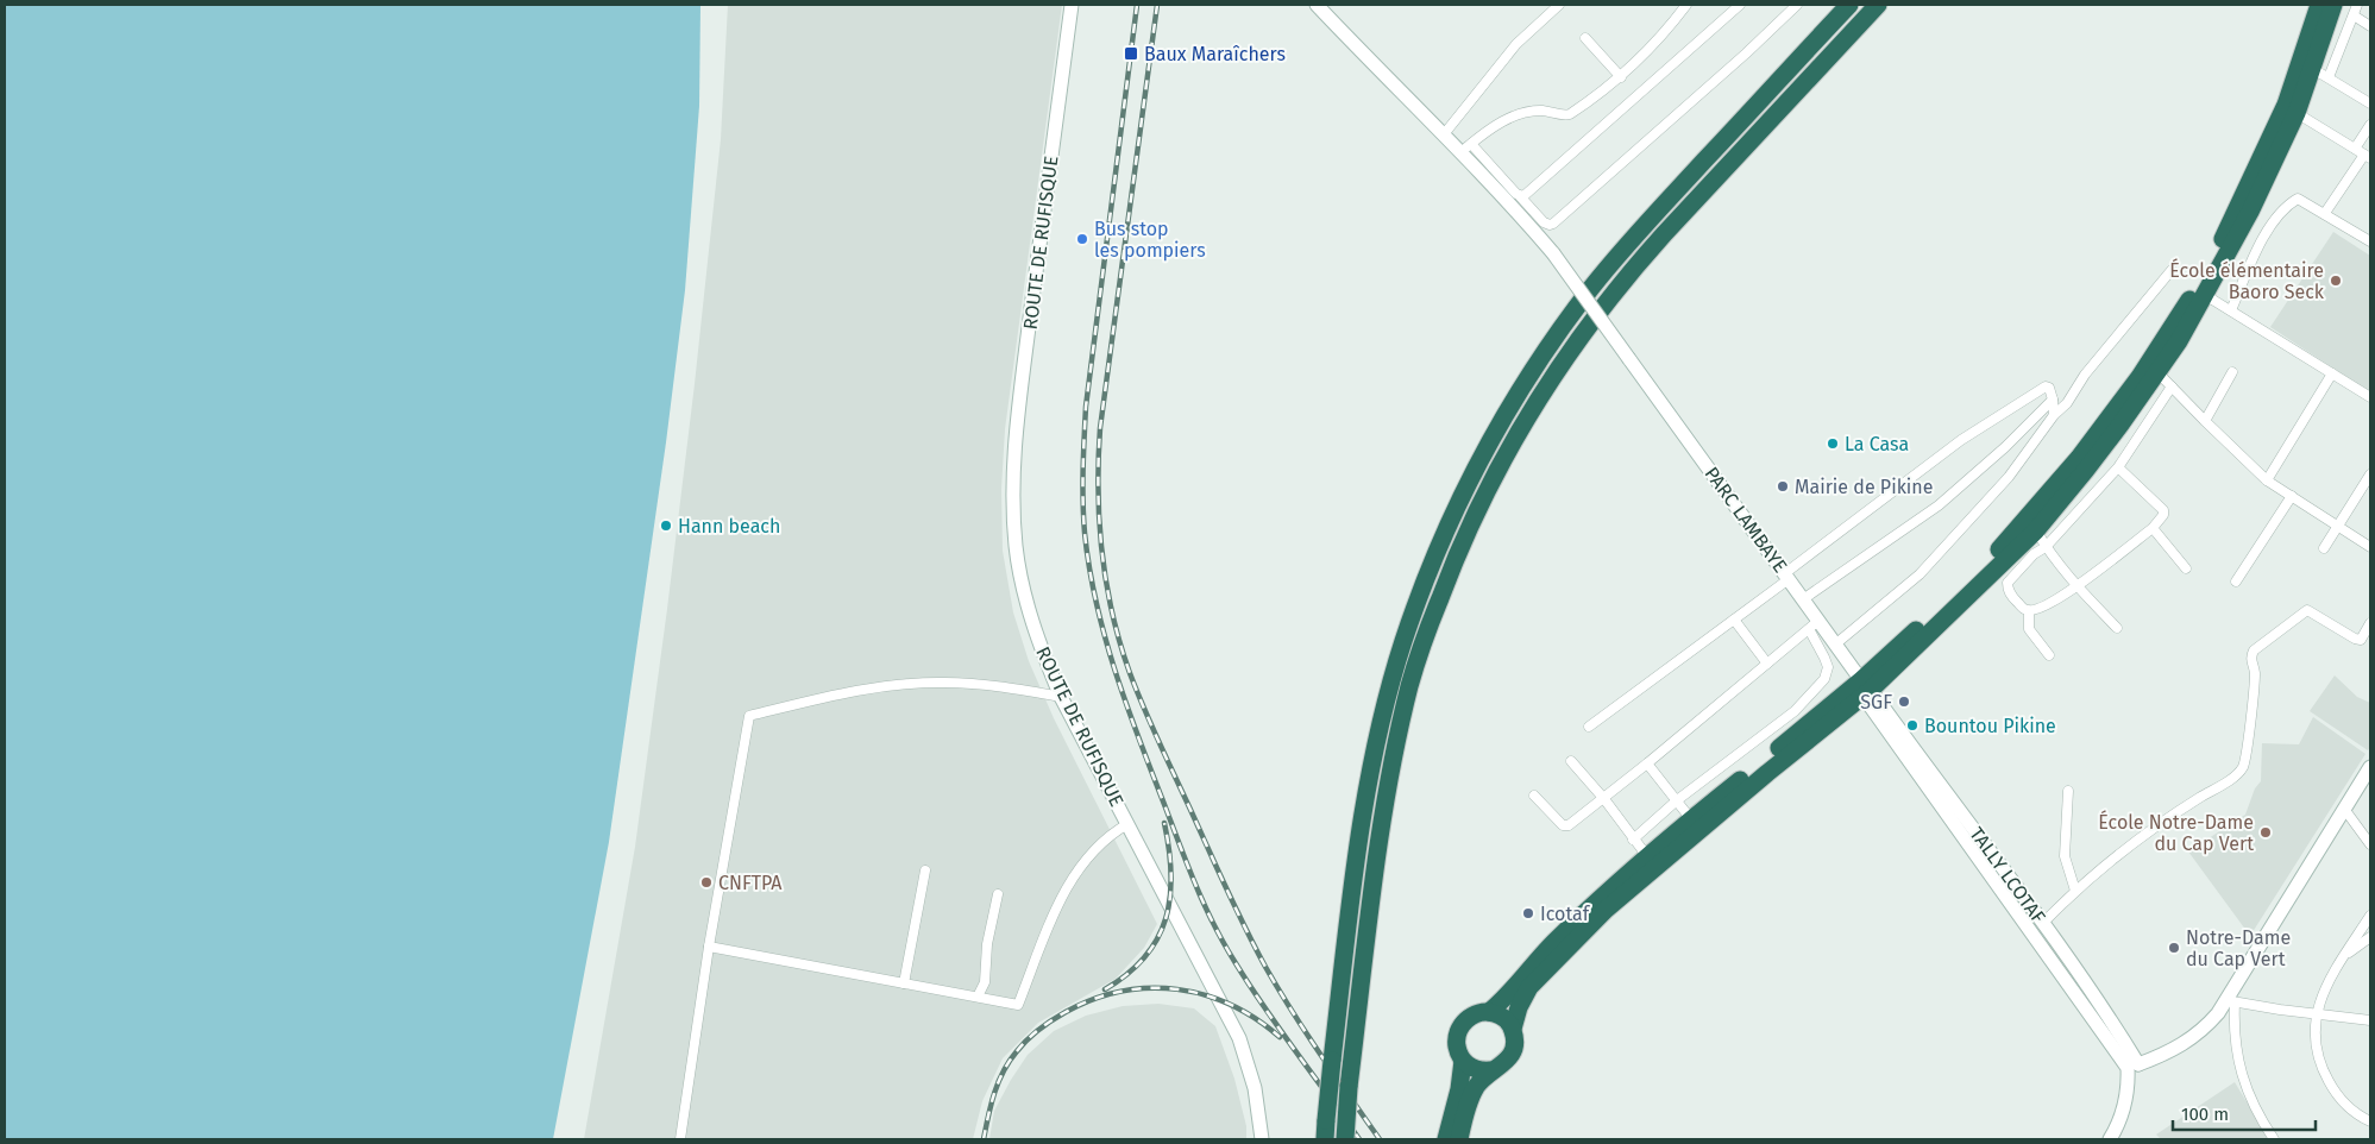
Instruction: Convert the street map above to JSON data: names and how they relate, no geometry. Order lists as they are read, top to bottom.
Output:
{
  "streets": {
    "street": ["ROUTE DE RUFISQUE", "PARC LAMBAYE", "TALLY LCOTAF"]
  },
  "crossings": [
    ["PARC LAMBAYE", "TALLY LCOTAF"]
  ],
  "places": {
    "transit": ["Baux Maraîchers"],
    "other": [
      "Bus stop les pompiers",
      "École élémentaire Baoro Seck",
      "La Casa",
      "Mairie de Pikine",
      "Hann beach",
      "SGF",
      "Bountou Pikine",
      "École Notre-Dame du Cap Vert",
      "CNFTPA",
      "Icotaf",
      "Notre-Dame du Cap Vert"
    ]
  },
  "scale_bar": "100 m"
}
